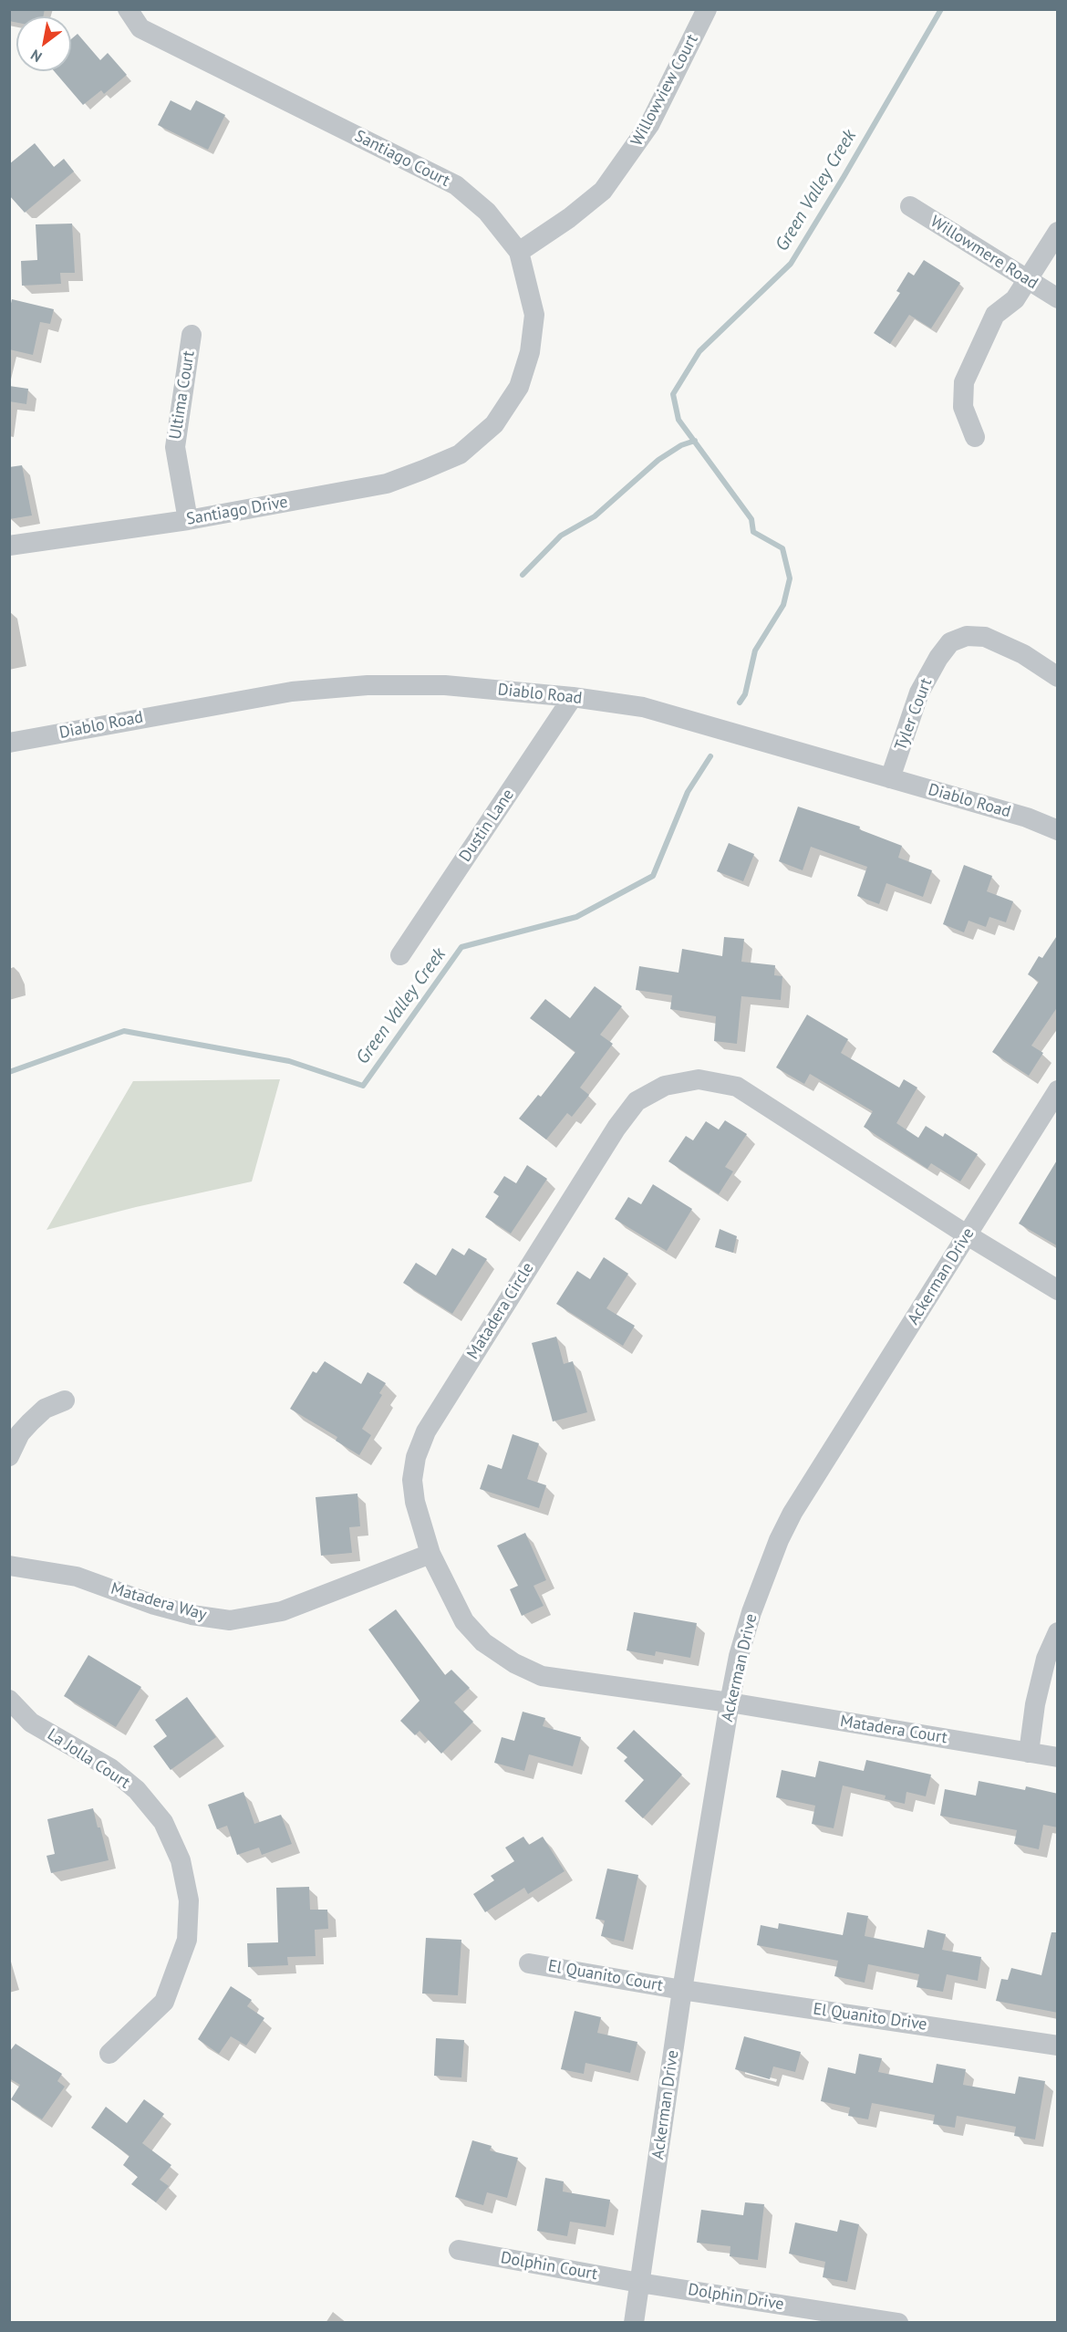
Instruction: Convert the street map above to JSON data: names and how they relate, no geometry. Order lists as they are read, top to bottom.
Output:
{
  "streets": {
    "street": [
      "Willowview Court",
      "Santiago Court",
      "Willowmere Road",
      "Ultima Court",
      "Santiago Drive",
      "Diablo Road",
      "Tyler Court",
      "Dustin Lane",
      "Ackerman Drive",
      "Matadera Circle",
      "Matadera Way",
      "Matadera Court",
      "La Jolla Court",
      "El Quanito Court",
      "El Quanito Drive",
      "Dolphin Court",
      "Dolphin Drive"
    ]
  },
  "crossings": [
    ["Willowview Court", "Santiago Court"],
    ["Santiago Court", "Santiago Drive"],
    ["Ultima Court", "Santiago Drive"],
    ["Diablo Road", "Tyler Court"],
    ["Diablo Road", "Dustin Lane"],
    ["Ackerman Drive", "Matadera Circle"],
    ["Ackerman Drive", "Matadera Court"],
    ["Ackerman Drive", "El Quanito Court"],
    ["Ackerman Drive", "El Quanito Drive"],
    ["Ackerman Drive", "Dolphin Court"],
    ["Ackerman Drive", "Dolphin Drive"],
    ["Matadera Circle", "Matadera Way"],
    ["Matadera Circle", "Matadera Court"],
    ["El Quanito Court", "El Quanito Drive"],
    ["Dolphin Court", "Dolphin Drive"]
  ],
  "water": ["Green Valley Creek"],
  "north": "bottom left"
}
